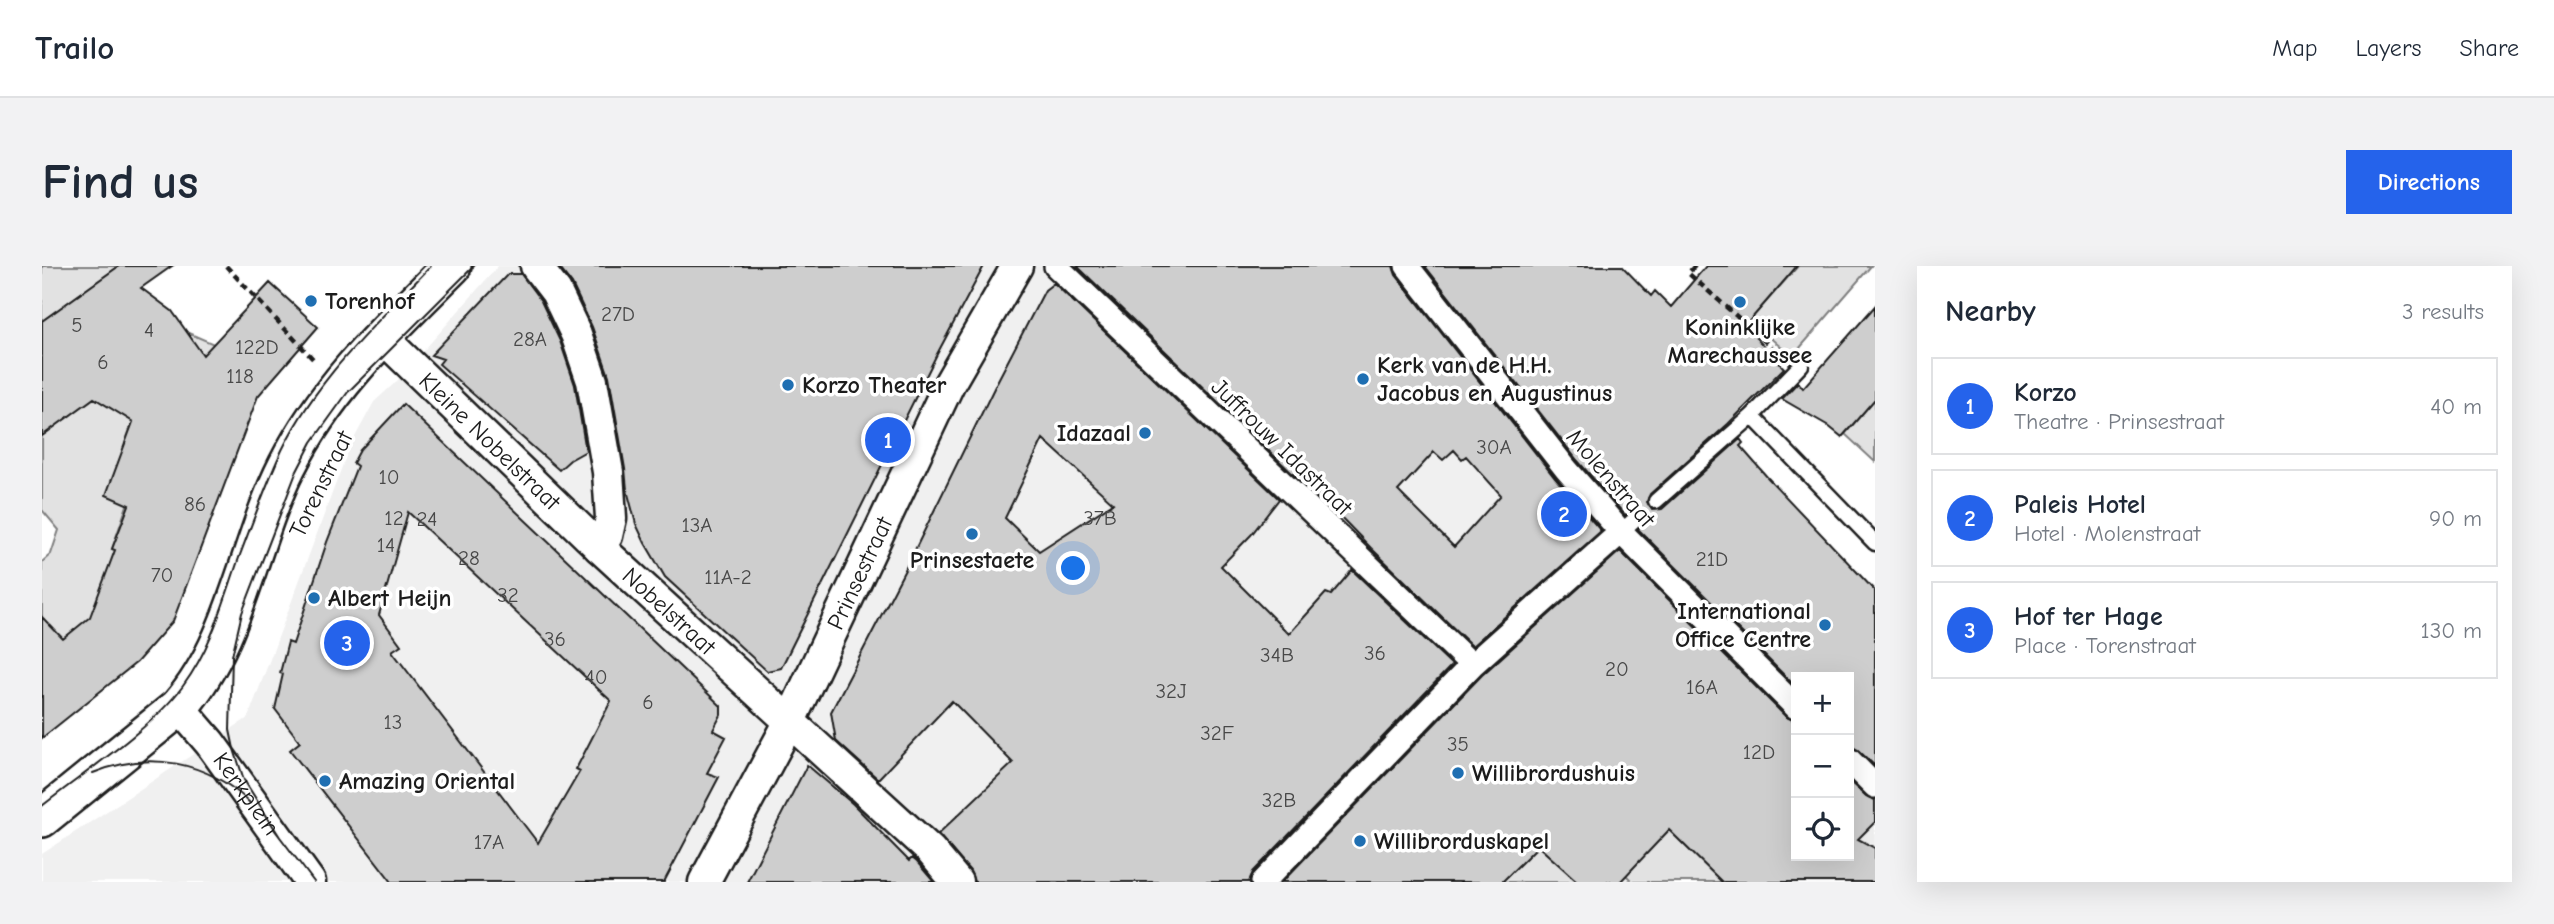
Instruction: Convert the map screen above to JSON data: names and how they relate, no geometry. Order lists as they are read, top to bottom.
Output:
{
  "streets": {
    "street": [
      "Kleine Nobelstraat",
      "Juffrouw Idastraat",
      "Molenstraat",
      "Torenstraat",
      "Prinsestraat",
      "Nobelstraat",
      "Kerkplein"
    ]
  },
  "crossings": [
    ["Kleine Nobelstraat", "Torenstraat"],
    ["Kleine Nobelstraat", "Nobelstraat"],
    ["Torenstraat", "Kerkplein"],
    ["Prinsestraat", "Nobelstraat"]
  ],
  "places": [
    "Torenhof",
    "Koninklijke Marechaussee",
    "Kerk van de H.H. Jacobus en Augustinus",
    "Korzo Theater",
    "Idazaal",
    "Prinsestaete",
    "Albert Heijn",
    "International Office Centre",
    "Willibrordushuis",
    "Amazing Oriental",
    "Willibrorduskapel"
  ],
  "house_numbers": [
    "27D",
    "5",
    "4",
    "28A",
    "122D",
    "6",
    "118",
    "30A",
    "10",
    "86",
    "12",
    "37B",
    "24",
    "13A",
    "14",
    "28",
    "21D",
    "70",
    "11A-2",
    "32",
    "36",
    "36",
    "34B",
    "20",
    "40",
    "16A",
    "32J",
    "6",
    "13",
    "32F",
    "35",
    "12D",
    "32B",
    "17A"
  ],
  "page": {
    "header": "Trailo",
    "nav": ["Map", "Layers", "Share"],
    "buttons": "Directions",
    "title": "Find us",
    "heading": ["Nearby", "3 results"],
    "list": [
      {
        "mark": "1",
        "name": "Korzo",
        "note": "Theatre · Prinsestraat",
        "value": "40 m"
      },
      {
        "mark": "2",
        "name": "Paleis Hotel",
        "note": "Hotel · Molenstraat",
        "value": "90 m"
      },
      {
        "mark": "3",
        "name": "Hof ter Hage",
        "note": "Place · Torenstraat",
        "value": "130 m"
      }
    ],
    "pins": ["1", "2", "3"],
    "map_buttons": ["+", "−"]
  }
}
